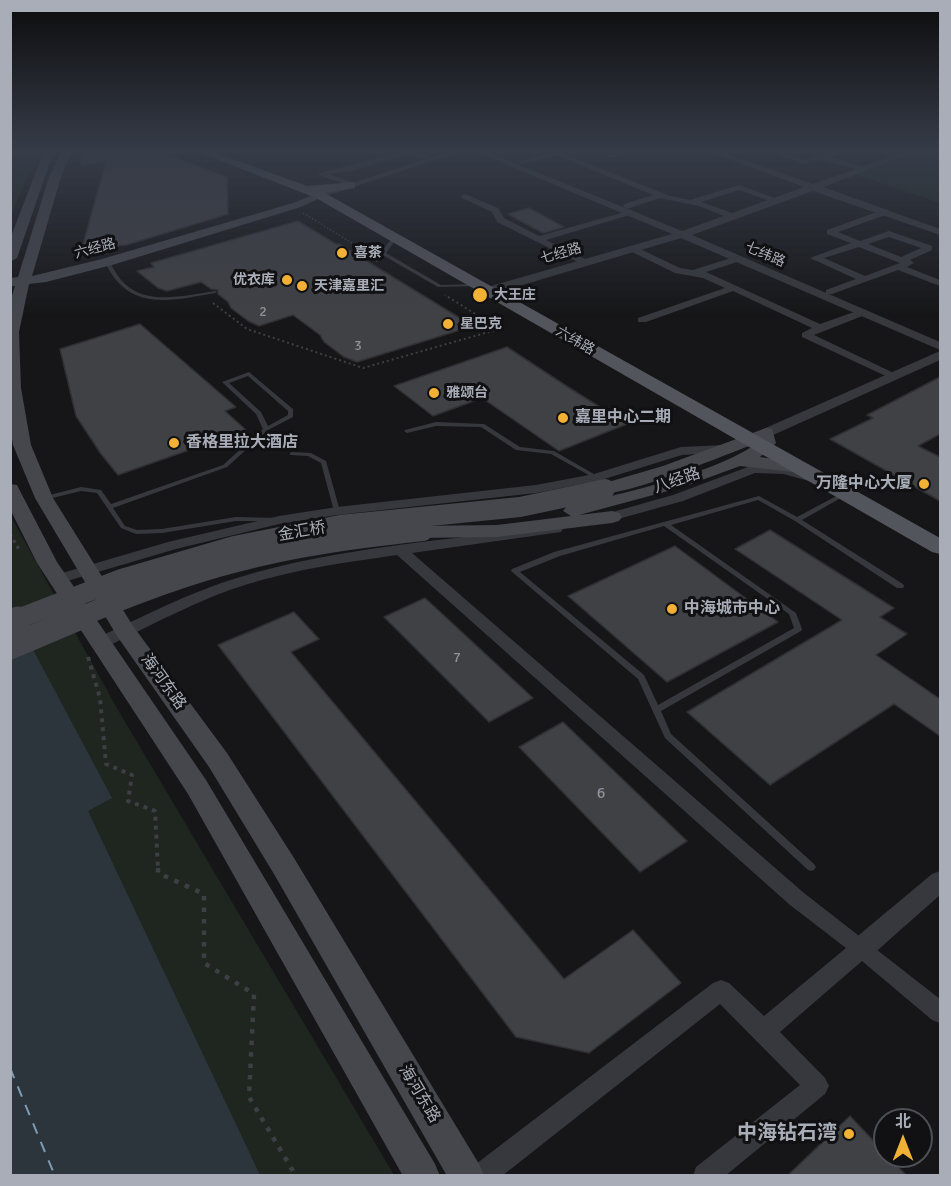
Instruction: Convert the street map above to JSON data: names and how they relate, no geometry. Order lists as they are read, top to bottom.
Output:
{
  "streets": {
    "main road": [
      "六经路",
      "六纬路",
      "八经路",
      "金汇桥",
      "海河东路"
    ],
    "street": ["七经路", "七纬路"]
  },
  "crossings": [
    ["六经路", "海河东路"],
    ["七经路", "七纬路"],
    ["七经路", "六纬路"],
    ["六纬路", "八经路"],
    ["八经路", "金汇桥"]
  ],
  "places": [
    "喜茶",
    "优衣库",
    "天津嘉里汇",
    "大王庄",
    "星巴克",
    "雅颂台",
    "嘉里中心二期",
    "香格里拉大酒店",
    "万隆中心大厦",
    "中海城市中心",
    "中海钻石湾"
  ],
  "house_numbers": [
    "2",
    "3",
    "7",
    "6"
  ],
  "north": "top"
}
